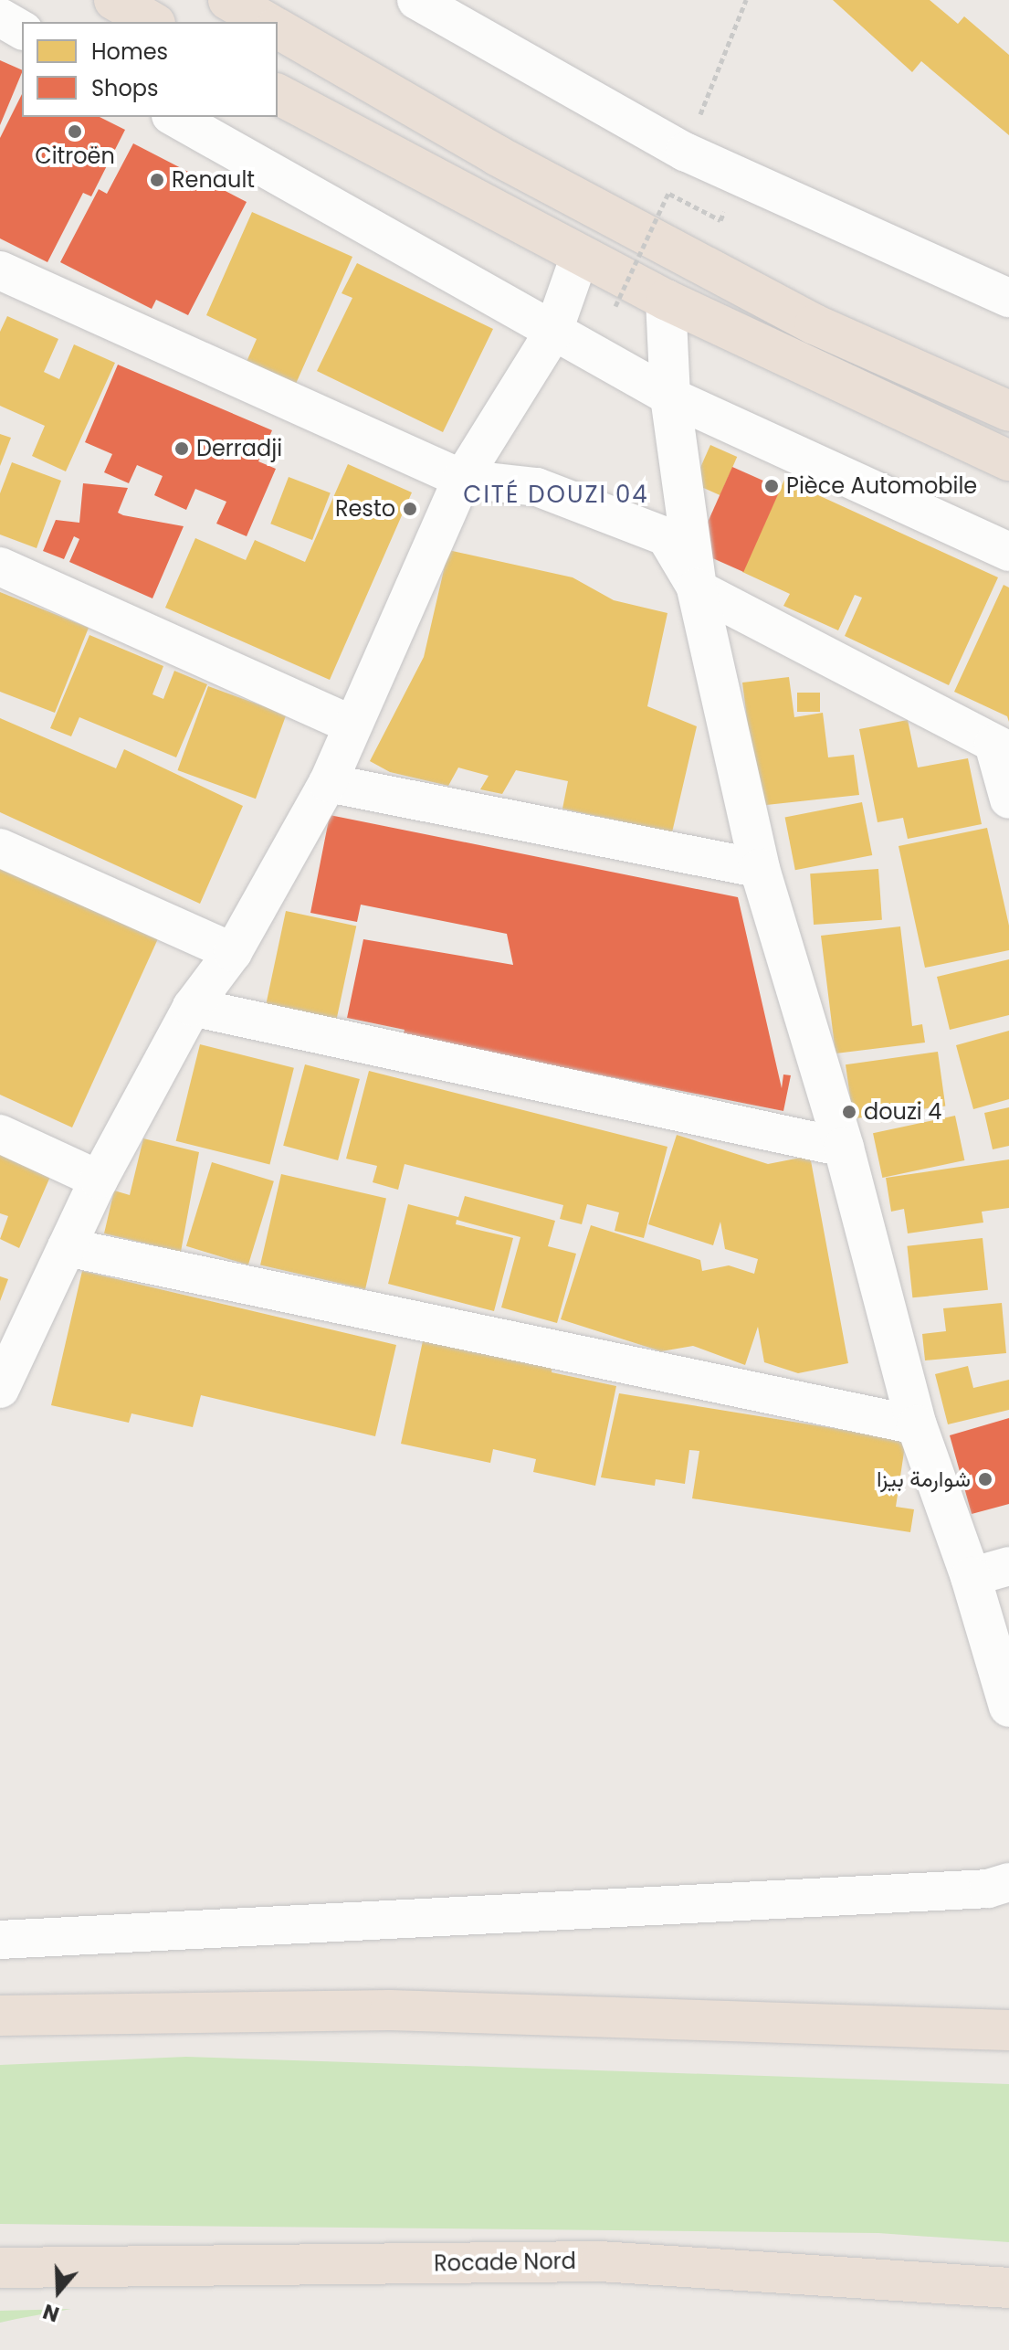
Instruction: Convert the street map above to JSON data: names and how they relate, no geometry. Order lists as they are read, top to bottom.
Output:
{
  "streets": {
    "highway": ["Rocade Nord"]
  },
  "districts": ["CITÉ DOUZI 04"],
  "places": [
    "Citroën",
    "Renault",
    "Derradji",
    "Pièce Automobile",
    "Resto",
    "douzi 4",
    "شوارمة بيزا"
  ],
  "legend": ["Homes", "Shops"],
  "north": "bottom"
}
